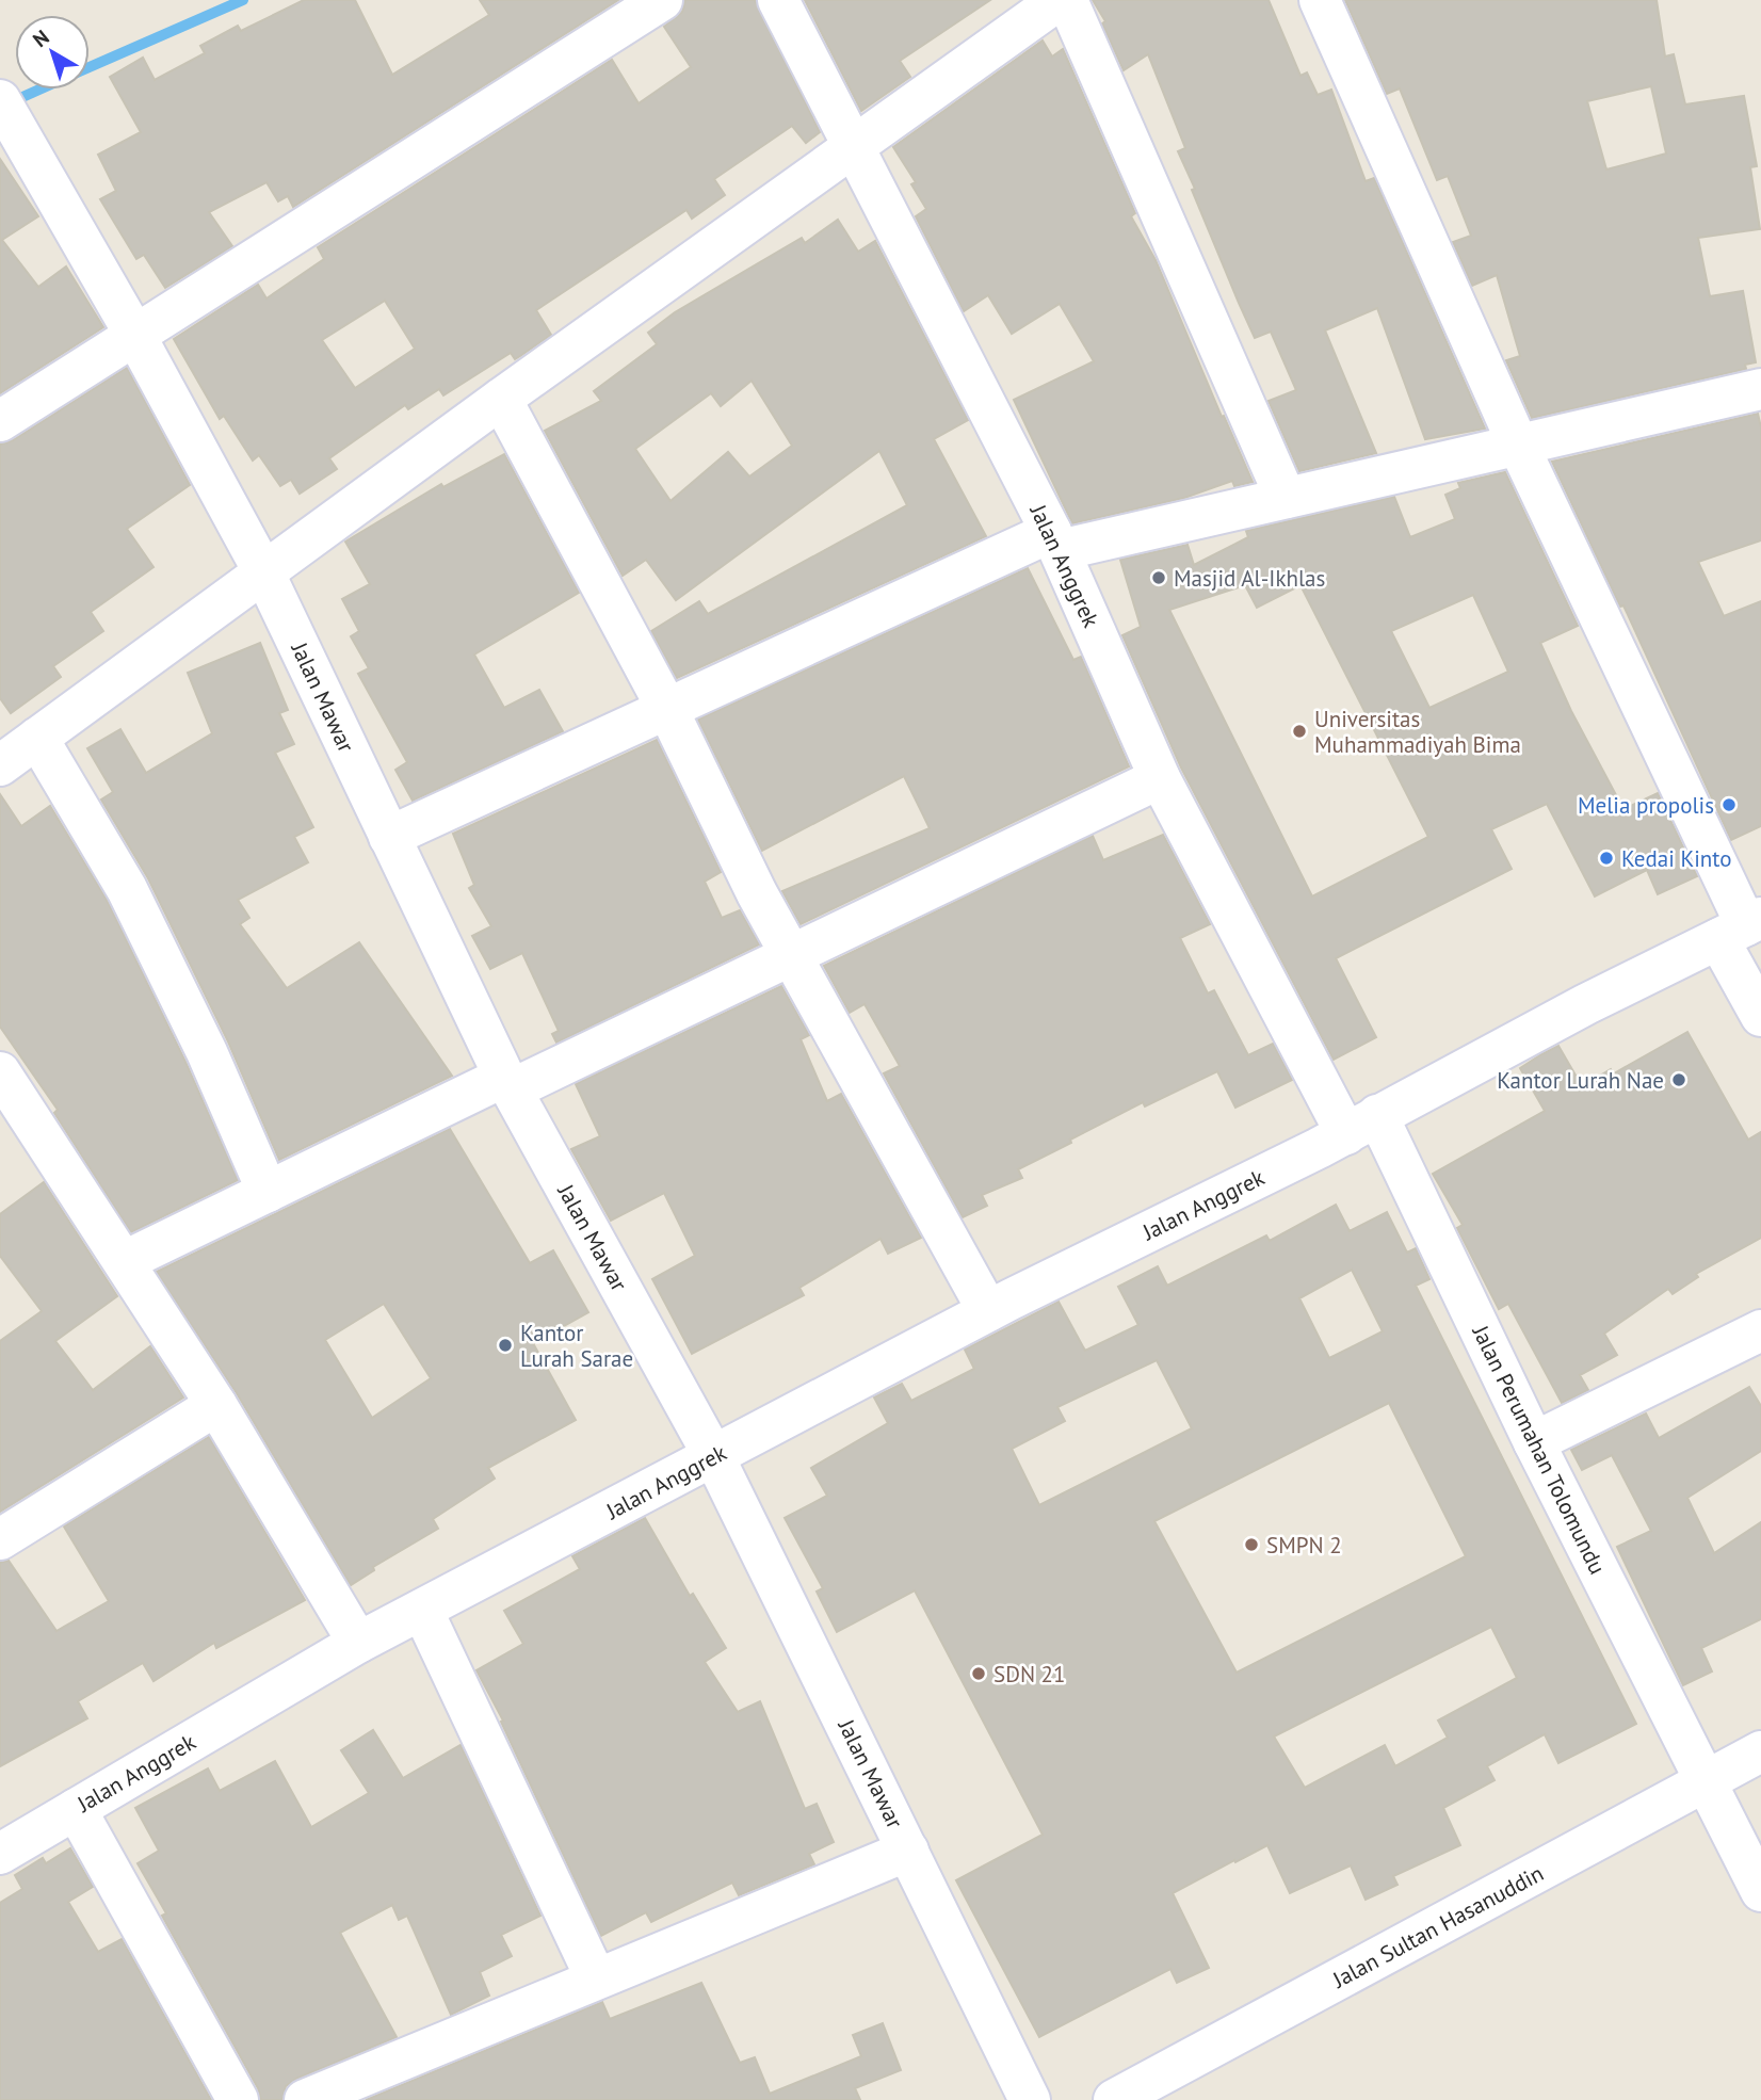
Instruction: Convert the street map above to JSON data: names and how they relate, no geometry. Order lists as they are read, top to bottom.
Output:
{
  "streets": {
    "street": [
      "Jalan Anggrek",
      "Jalan Mawar",
      "Jalan Perumahan Tolomundu",
      "Jalan Sultan Hasanuddin"
    ]
  },
  "crossings": [
    ["Jalan Anggrek", "Jalan Mawar"],
    ["Jalan Anggrek", "Jalan Perumahan Tolomundu"],
    ["Jalan Perumahan Tolomundu", "Jalan Sultan Hasanuddin"]
  ],
  "places": [
    "Masjid Al-Ikhlas",
    "Universitas Muhammadiyah Bima",
    "Melia propolis",
    "Kedai Kinto",
    "Kantor Lurah Nae",
    "Kantor Lurah Sarae",
    "SMPN 2",
    "SDN 21"
  ],
  "north": "top left"
}
